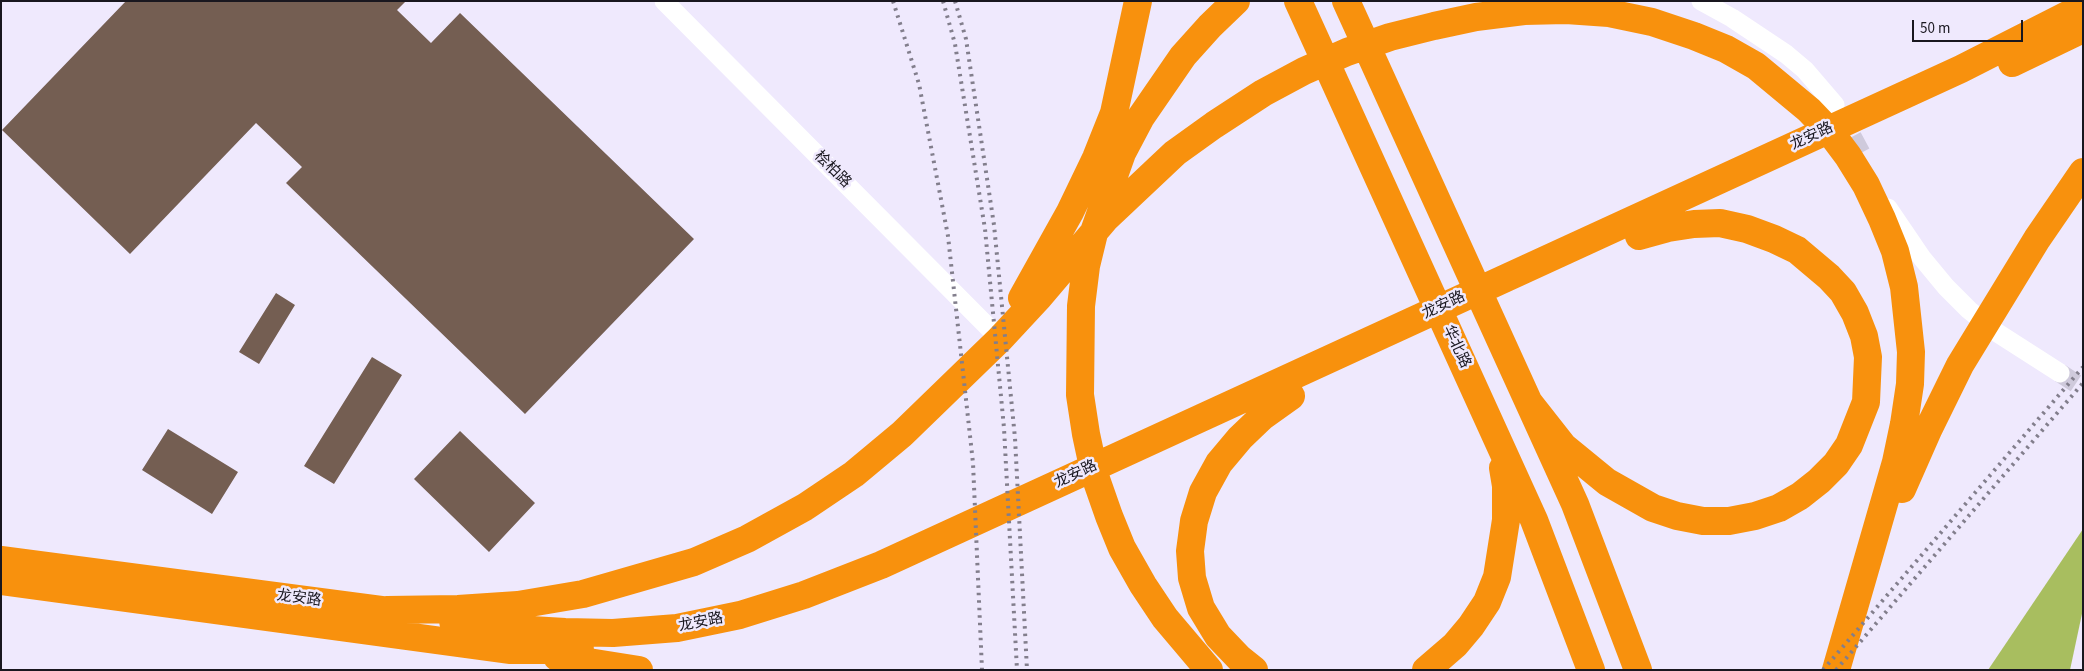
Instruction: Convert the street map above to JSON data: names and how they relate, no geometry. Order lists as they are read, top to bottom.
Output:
{
  "streets": {
    "highway": ["龙安路", "华北路"],
    "street": ["桧柏路"]
  },
  "scale_bar": "50 m"
}
